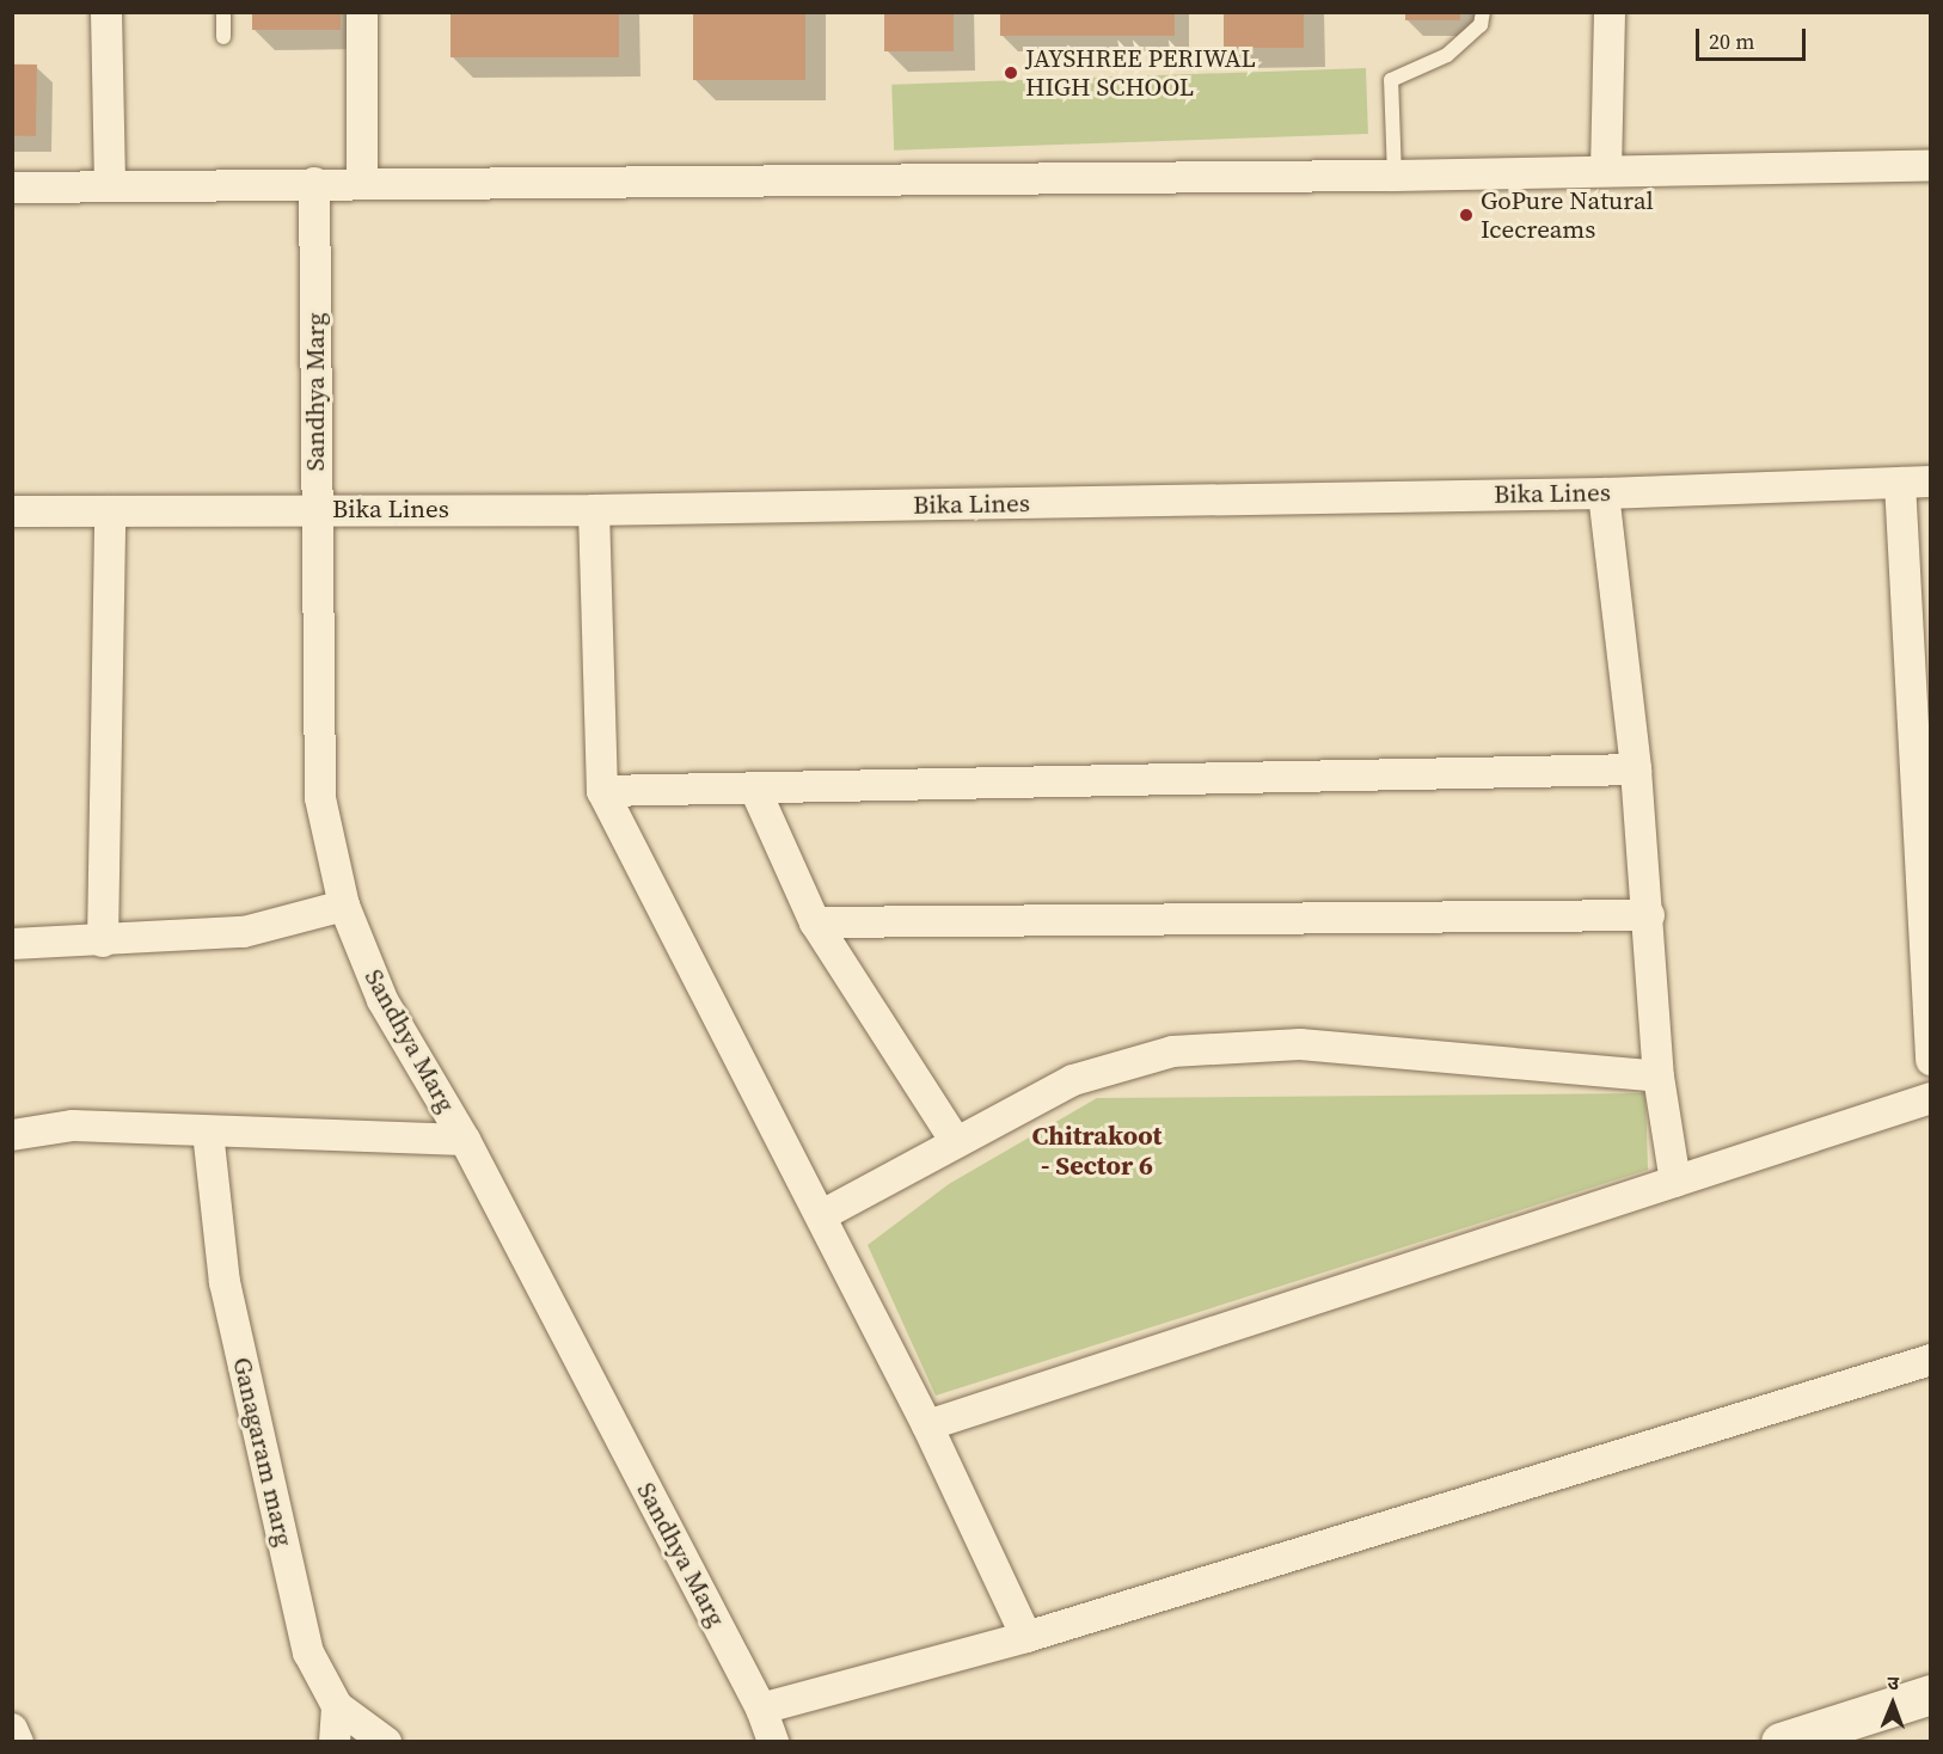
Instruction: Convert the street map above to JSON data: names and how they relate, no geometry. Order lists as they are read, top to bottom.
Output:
{
  "streets": {
    "street": ["Sandhya Marg", "Bika Lines", "Ganagaram marg"]
  },
  "crossings": [
    ["Sandhya Marg", "Bika Lines"]
  ],
  "districts": ["Chitrakoot - Sector 6"],
  "places": ["JAYSHREE PERIWAL HIGH SCHOOL", "GoPure Natural Icecreams"],
  "scale_bar": "20 m",
  "north": "top"
}
